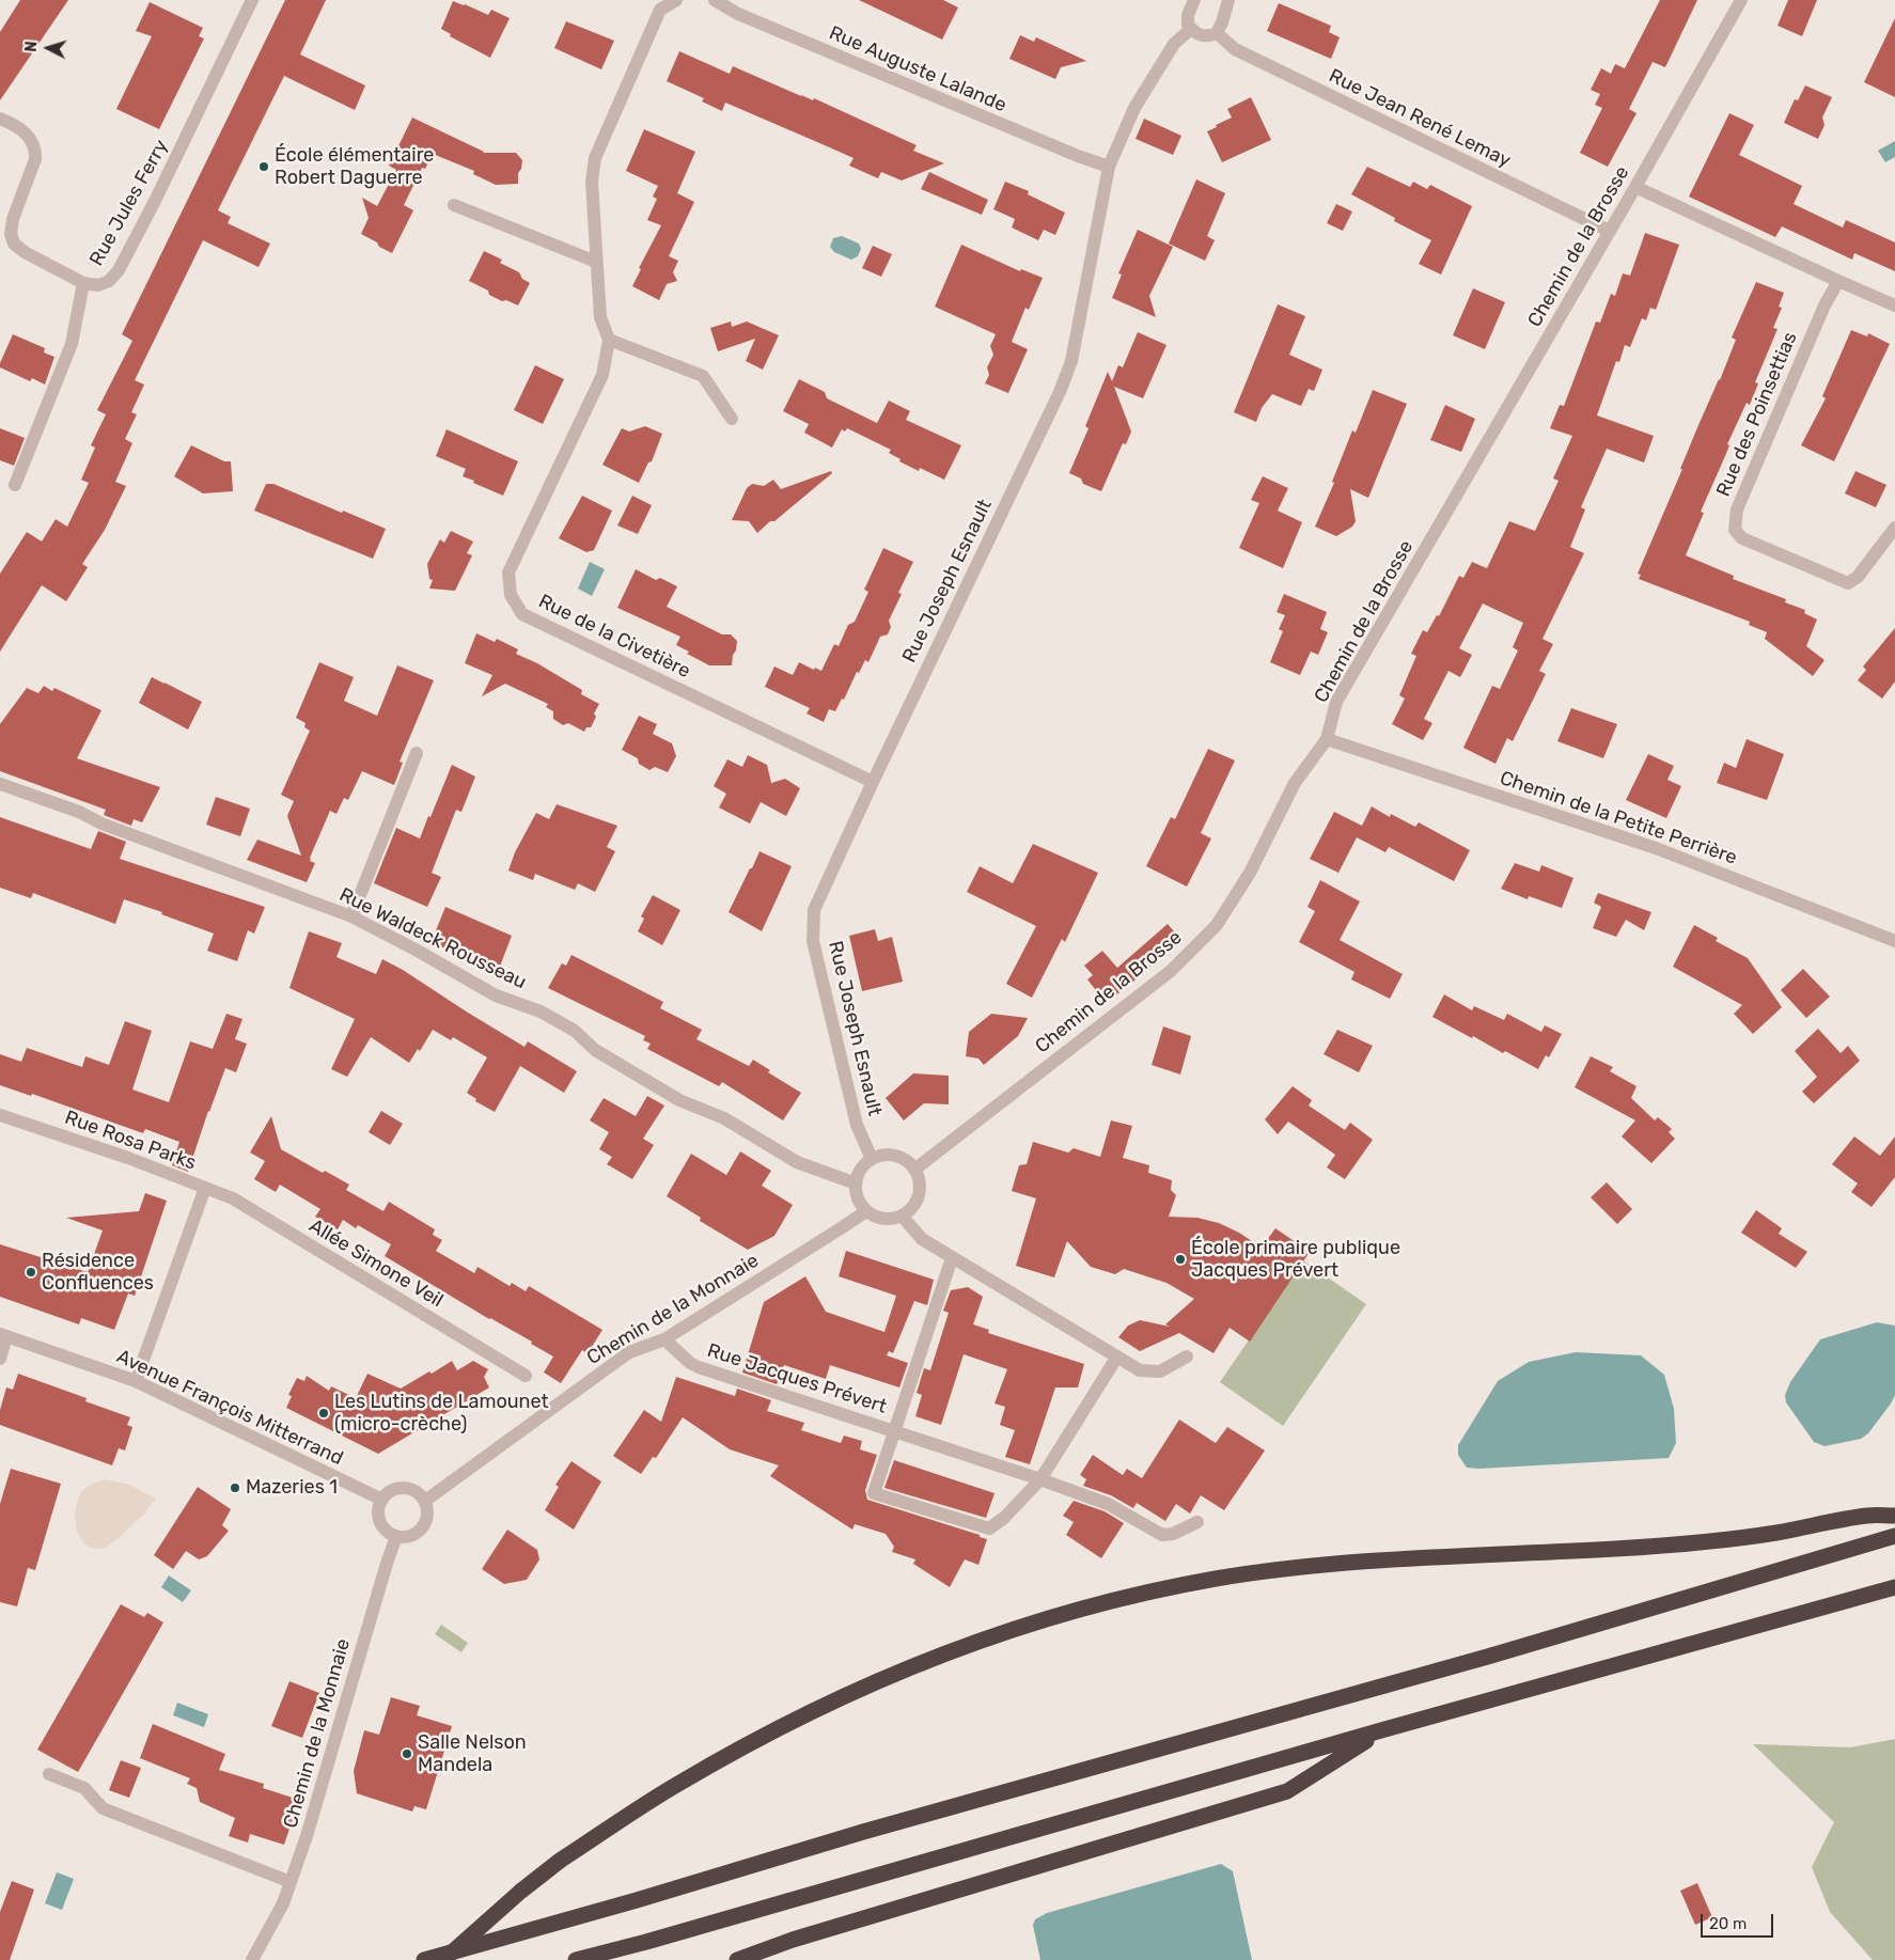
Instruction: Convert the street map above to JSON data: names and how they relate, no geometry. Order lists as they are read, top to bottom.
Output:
{
  "streets": {
    "street": [
      "Rue Auguste Lalande",
      "Rue Jean René Lemay",
      "Rue Jules Ferry",
      "Chemin de la Brosse",
      "Rue des Poinsettias",
      "Rue Joseph Esnault",
      "Rue de la Civetière",
      "Chemin de la Petite Perrière",
      "Rue Waldeck Rousseau",
      "Rue Rosa Parks",
      "Allée Simone Veil",
      "Chemin de la Monnaie",
      "Rue Jacques Prévert",
      "Avenue François Mitterrand"
    ]
  },
  "crossings": [
    ["Rue Auguste Lalande", "Rue Joseph Esnault"],
    ["Rue Jean René Lemay", "Chemin de la Brosse"],
    ["Chemin de la Brosse", "Rue Joseph Esnault"],
    ["Chemin de la Brosse", "Chemin de la Petite Perrière"],
    ["Chemin de la Brosse", "Rue Waldeck Rousseau"],
    ["Chemin de la Brosse", "Chemin de la Monnaie"],
    ["Rue Joseph Esnault", "Rue de la Civetière"],
    ["Rue Joseph Esnault", "Rue Waldeck Rousseau"],
    ["Rue Joseph Esnault", "Chemin de la Monnaie"],
    ["Rue Waldeck Rousseau", "Chemin de la Monnaie"],
    ["Rue Rosa Parks", "Allée Simone Veil"],
    ["Rue Rosa Parks", "Avenue François Mitterrand"],
    ["Chemin de la Monnaie", "Rue Jacques Prévert"],
    ["Chemin de la Monnaie", "Avenue François Mitterrand"]
  ],
  "places": [
    "École élémentaire Robert Daguerre",
    "École primaire publique Jacques Prévert",
    "Résidence Confluences",
    "Les Lutins de Lamounet (micro-crèche)",
    "Mazeries 1",
    "Salle Nelson Mandela"
  ],
  "scale_bar": "20 m",
  "north": "left"
}
